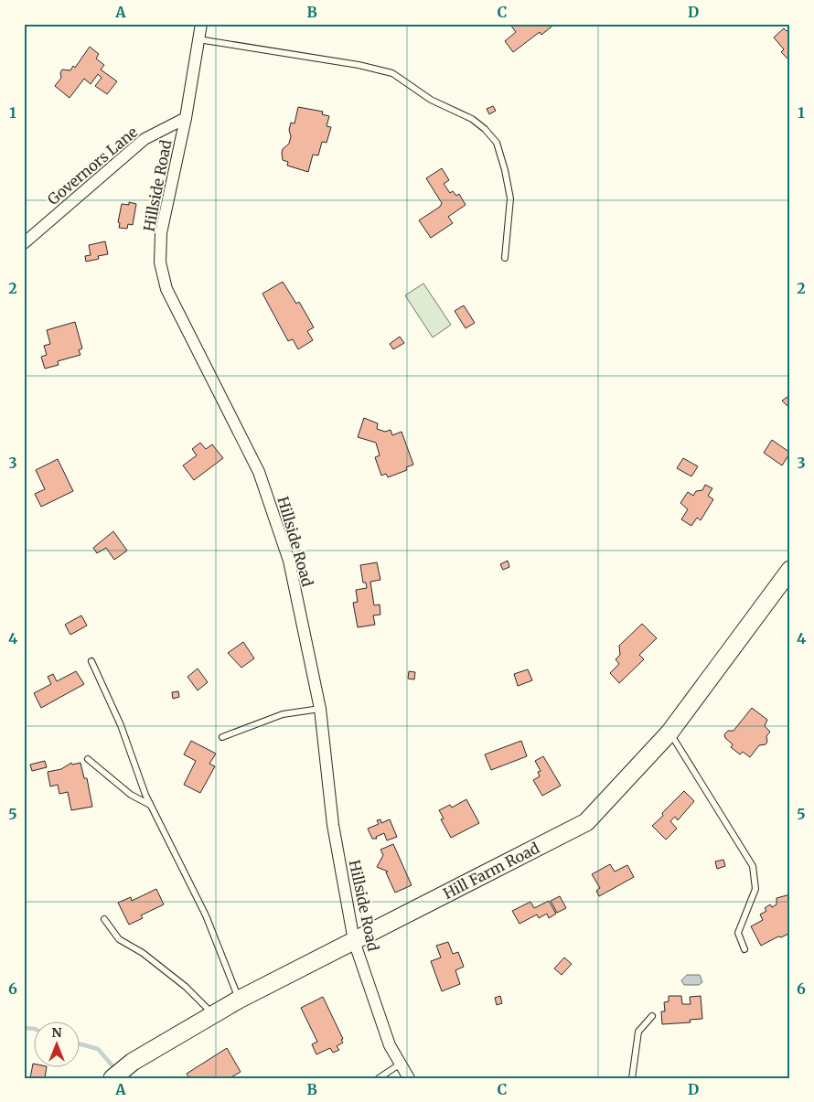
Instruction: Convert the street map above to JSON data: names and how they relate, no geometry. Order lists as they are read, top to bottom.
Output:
{
  "streets": {
    "main road": ["Hill Farm Road"],
    "street": ["Governors Lane", "Hillside Road"]
  },
  "crossings": [
    ["Governors Lane", "Hillside Road"],
    ["Hillside Road", "Hill Farm Road"]
  ],
  "north": "top",
  "grid": {
    "columns": [
      "A",
      "B",
      "C",
      "D"
    ],
    "rows": [
      "1",
      "2",
      "3",
      "4",
      "5",
      "6"
    ]
  }
}
